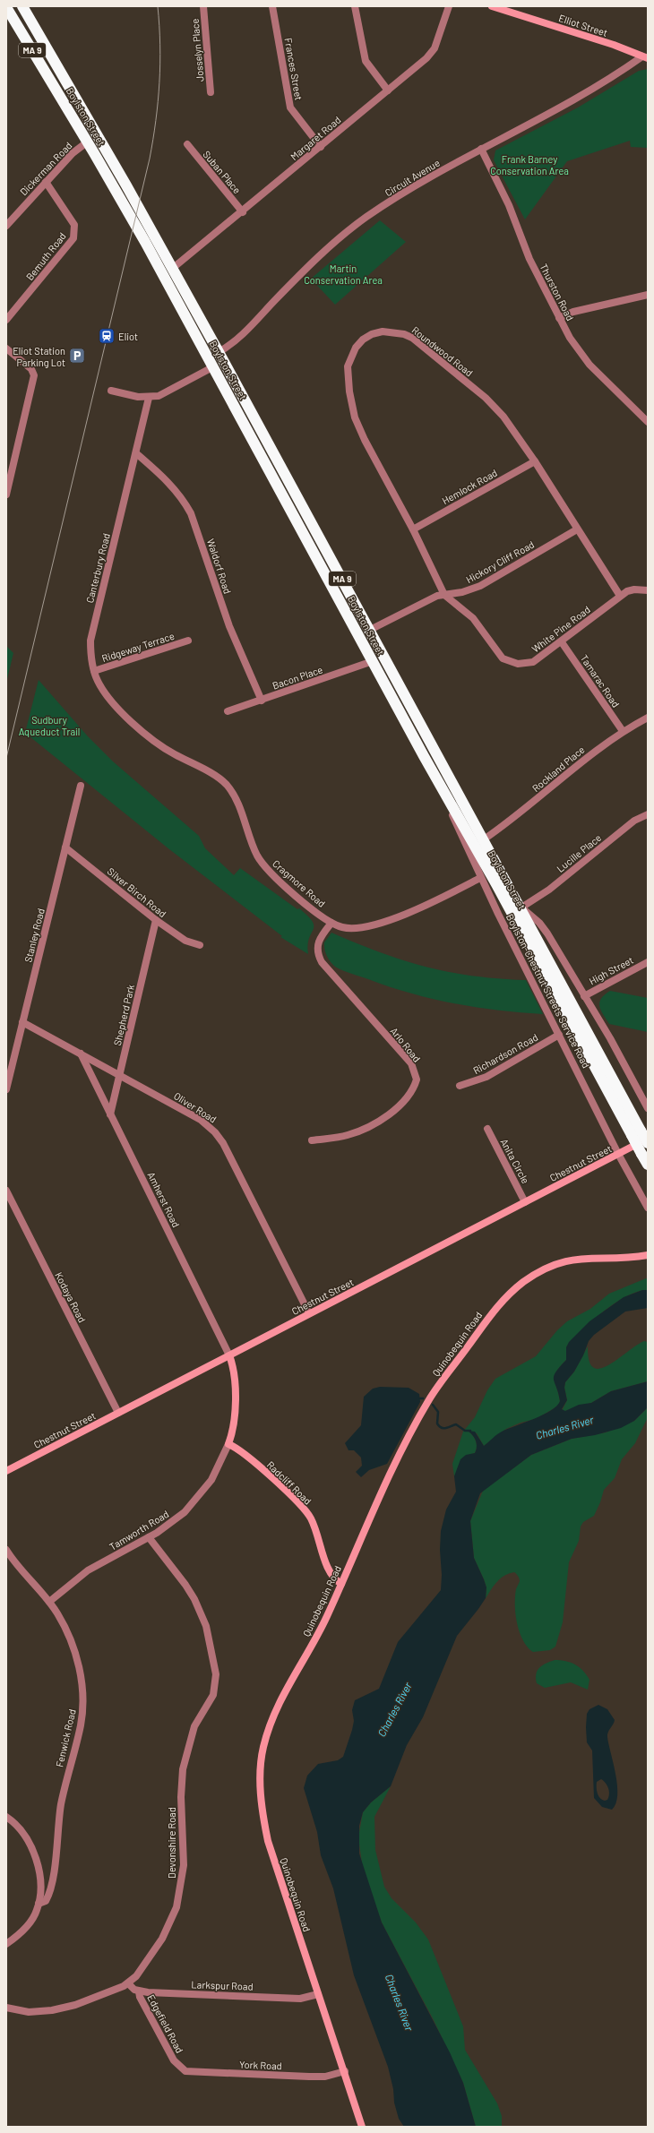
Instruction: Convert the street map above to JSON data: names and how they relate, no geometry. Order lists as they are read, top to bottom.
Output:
{
  "streets": {
    "highway": ["MA 9", "Boylston Street"],
    "main road": [
      "Elliot Street",
      "Chestnut Street",
      "Quinobequin Road",
      "Radcliff Road",
      "Tamworth Road"
    ],
    "street": [
      "Josselyn Place",
      "Frances Street",
      "Margaret Road",
      "Dickerman Road",
      "Suban Place",
      "Circuit Avenue",
      "Bemuth Road",
      "Thurston Road",
      "Roundwood Road",
      "Hemlock Road",
      "Hickory Cliff Road",
      "Waldorf Road",
      "Canterbury Road",
      "White Pine Road",
      "Ridgeway Terrace",
      "Bacon Place",
      "Tamarac Road",
      "Rockland Place",
      "Lucille Place",
      "Cragmore Road",
      "Silver Birch Road",
      "Stanley Road",
      "High Street",
      "Boylston-Chestnut Streets Service Road",
      "Shepherd Park",
      "Arlo Road",
      "Richardson Road",
      "Oliver Road",
      "Anita Circle",
      "Amherst Road",
      "Kodaya Road",
      "Fenwick Road",
      "Devonshire Road",
      "Larkspur Road",
      "Edgefield Road",
      "York Road"
    ]
  },
  "crossings": [
    ["Elliot Street", "Circuit Avenue"],
    ["Frances Street", "Margaret Road"],
    ["Boylston Street", "Margaret Road"],
    ["Boylston Street", "Dickerman Road"],
    ["Boylston Street", "Circuit Avenue"],
    ["Boylston Street", "Hickory Cliff Road"],
    ["Boylston Street", "Bacon Place"],
    ["Boylston Street", "Rockland Place"],
    ["Boylston Street", "Lucille Place"],
    ["Boylston Street", "Boylston-Chestnut Streets Service Road"],
    ["Boylston Street", "Chestnut Street"],
    ["Margaret Road", "Suban Place"],
    ["Dickerman Road", "Bemuth Road"],
    ["Circuit Avenue", "Thurston Road"],
    ["Roundwood Road", "Hemlock Road"],
    ["Roundwood Road", "Hickory Cliff Road"],
    ["Roundwood Road", "White Pine Road"],
    ["Hickory Cliff Road", "White Pine Road"],
    ["Waldorf Road", "Canterbury Road"],
    ["Waldorf Road", "Bacon Place"],
    ["Canterbury Road", "Ridgeway Terrace"],
    ["Canterbury Road", "Cragmore Road"],
    ["White Pine Road", "Tamarac Road"],
    ["Tamarac Road", "Rockland Place"],
    ["Lucille Place", "Boylston-Chestnut Streets Service Road"],
    ["Cragmore Road", "Boylston-Chestnut Streets Service Road"],
    ["Cragmore Road", "Arlo Road"],
    ["Silver Birch Road", "Stanley Road"],
    ["Silver Birch Road", "Shepherd Park"],
    ["Stanley Road", "Oliver Road"],
    ["High Street", "Boylston-Chestnut Streets Service Road"],
    ["Boylston-Chestnut Streets Service Road", "Richardson Road"],
    ["Boylston-Chestnut Streets Service Road", "Chestnut Street"],
    ["Shepherd Park", "Oliver Road"],
    ["Shepherd Park", "Amherst Road"],
    ["Oliver Road", "Chestnut Street"],
    ["Oliver Road", "Amherst Road"],
    ["Anita Circle", "Chestnut Street"],
    ["Chestnut Street", "Amherst Road"],
    ["Chestnut Street", "Kodaya Road"],
    ["Chestnut Street", "Tamworth Road"],
    ["Amherst Road", "Tamworth Road"],
    ["Quinobequin Road", "Radcliff Road"],
    ["Quinobequin Road", "Larkspur Road"],
    ["Quinobequin Road", "York Road"],
    ["Radcliff Road", "Tamworth Road"],
    ["Tamworth Road", "Fenwick Road"],
    ["Tamworth Road", "Devonshire Road"],
    ["Larkspur Road", "Edgefield Road"],
    ["Edgefield Road", "York Road"]
  ],
  "water": ["Charles River"],
  "parks": ["Frank Barney Conservation Area", "Martin Conservation Area", "Sudbury Aqueduct Trail"],
  "places": {
    "station": ["Eliot"],
    "parking": ["Eliot Station Parking Lot"]
  }
}
